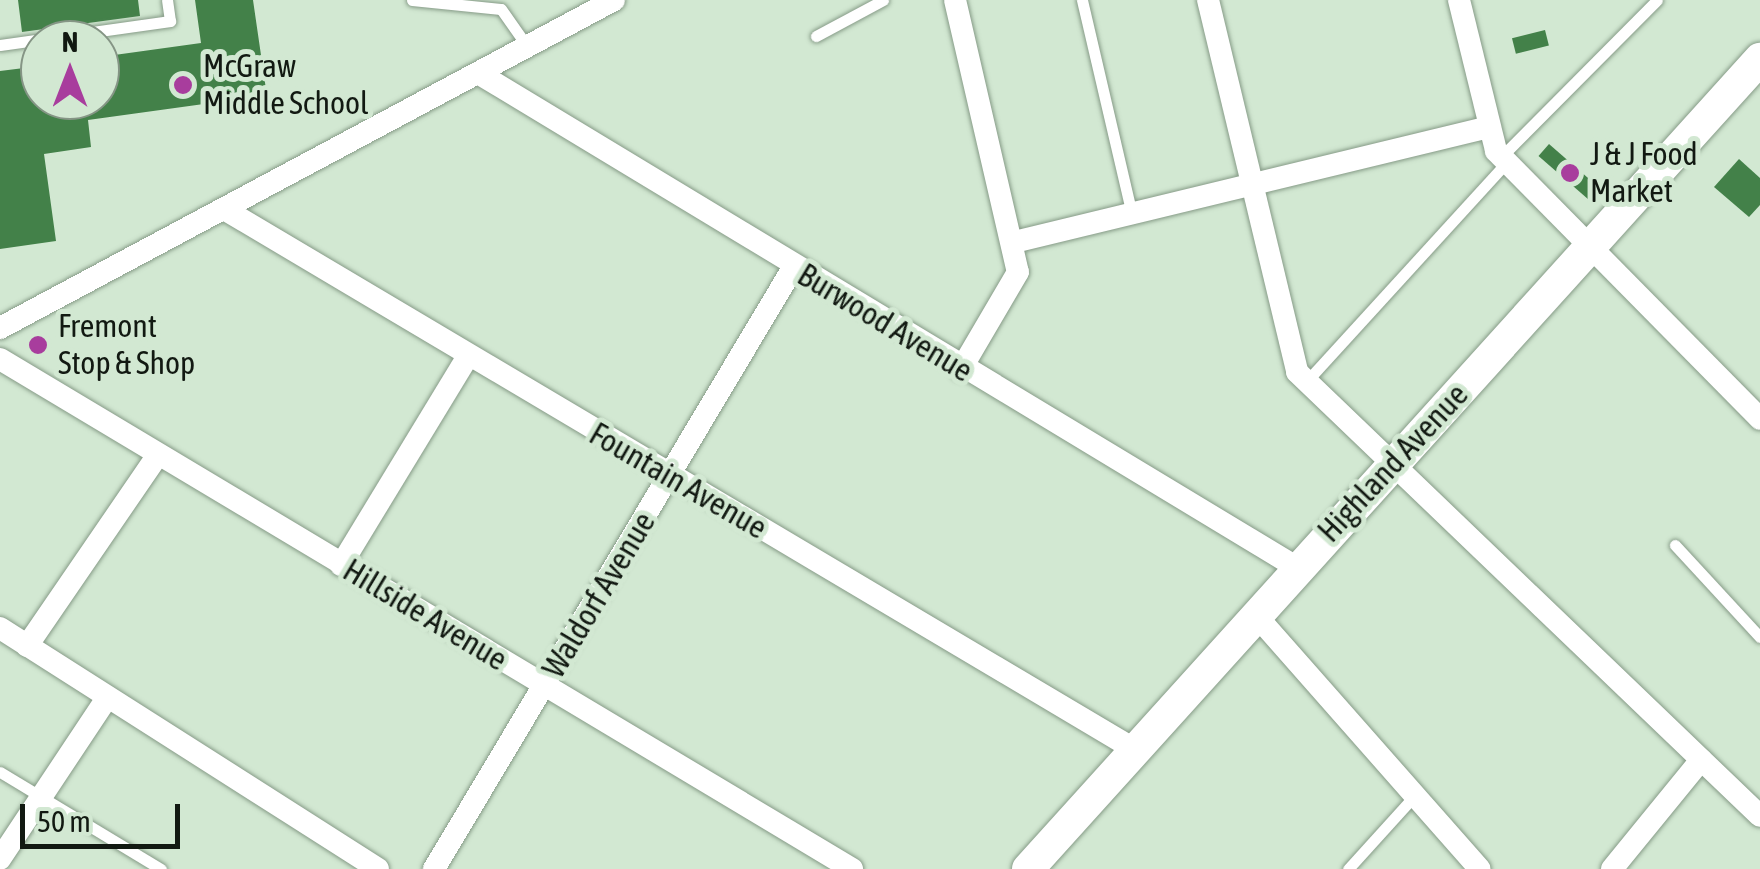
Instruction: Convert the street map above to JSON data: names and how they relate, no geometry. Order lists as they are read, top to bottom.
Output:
{
  "streets": {
    "street": [
      "Burwood Avenue",
      "Highland Avenue",
      "Fountain Avenue",
      "Waldorf Avenue",
      "Hillside Avenue"
    ]
  },
  "crossings": [
    ["Burwood Avenue", "Highland Avenue"],
    ["Burwood Avenue", "Waldorf Avenue"],
    ["Highland Avenue", "Fountain Avenue"],
    ["Fountain Avenue", "Waldorf Avenue"],
    ["Waldorf Avenue", "Hillside Avenue"]
  ],
  "places": ["McGraw Middle School", "J & J Food Market", "Fremont Stop & Shop"],
  "scale_bar": "50 m",
  "north": "top"
}
